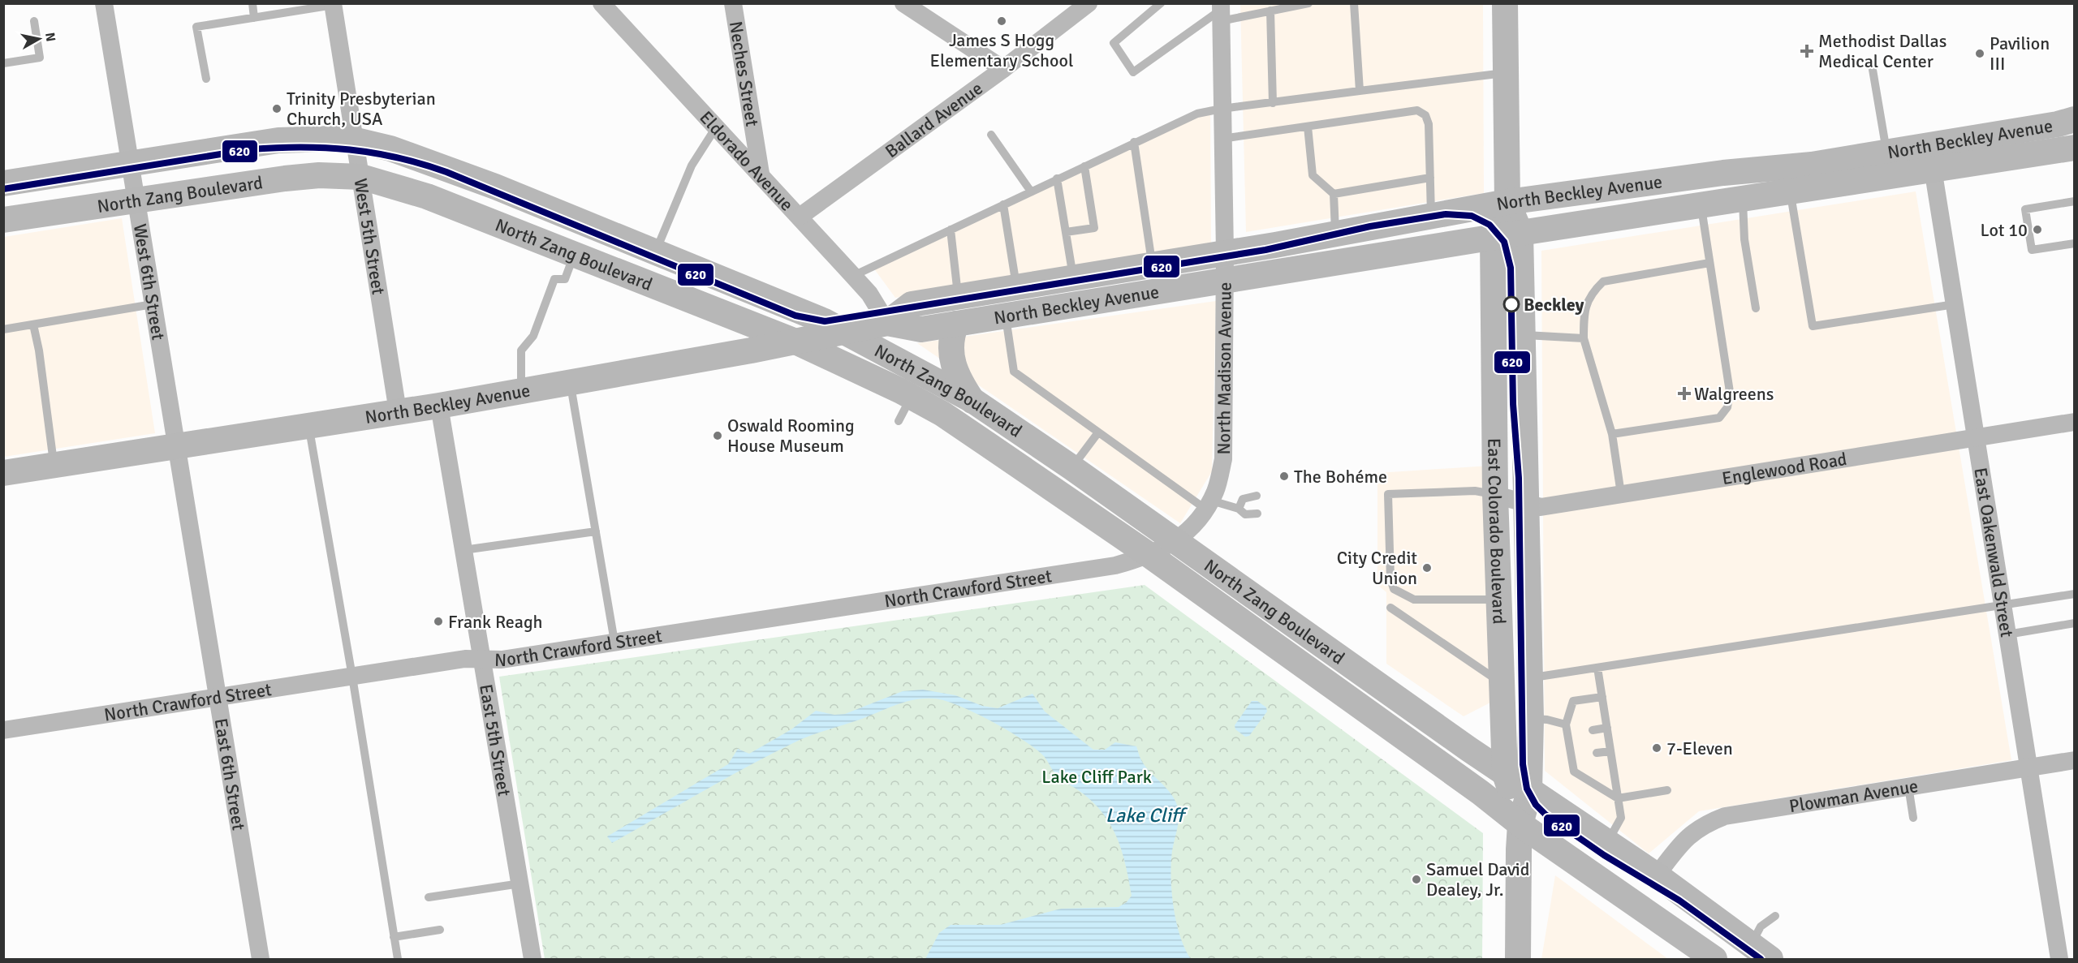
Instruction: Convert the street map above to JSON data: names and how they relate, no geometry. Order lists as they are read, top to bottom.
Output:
{
  "streets": {
    "main road": ["North Beckley Avenue", "North Zang Boulevard", "East Colorado Boulevard"],
    "street": [
      "Neches Street",
      "Ballard Avenue",
      "Eldorado Avenue",
      "West 5th Street",
      "West 6th Street",
      "North Madison Avenue",
      "Englewood Road",
      "East Oakenwald Street",
      "North Crawford Street",
      "East 5th Street",
      "East 6th Street",
      "Plowman Avenue"
    ]
  },
  "crossings": [
    ["Neches Street", "Eldorado Avenue"],
    ["Ballard Avenue", "Eldorado Avenue"],
    ["North Beckley Avenue", "Eldorado Avenue"],
    ["North Beckley Avenue", "North Zang Boulevard"],
    ["North Beckley Avenue", "West 5th Street"],
    ["North Beckley Avenue", "West 6th Street"],
    ["North Beckley Avenue", "North Madison Avenue"],
    ["North Beckley Avenue", "East Colorado Boulevard"],
    ["North Beckley Avenue", "East Oakenwald Street"],
    ["North Beckley Avenue", "East 5th Street"],
    ["North Beckley Avenue", "East 6th Street"],
    ["North Zang Boulevard", "West 5th Street"],
    ["North Zang Boulevard", "West 6th Street"],
    ["North Zang Boulevard", "North Madison Avenue"],
    ["North Zang Boulevard", "East Colorado Boulevard"],
    ["North Zang Boulevard", "North Crawford Street"],
    ["North Zang Boulevard", "Plowman Avenue"],
    ["West 6th Street", "East 6th Street"],
    ["North Madison Avenue", "North Crawford Street"],
    ["Englewood Road", "East Colorado Boulevard"],
    ["Englewood Road", "East Oakenwald Street"],
    ["East Oakenwald Street", "Plowman Avenue"],
    ["North Crawford Street", "East 5th Street"],
    ["North Crawford Street", "East 6th Street"]
  ],
  "water": ["Lake Cliff"],
  "parks": ["Lake Cliff Park"],
  "places": {
    "other": [
      "James S Hogg Elementary School",
      "Pavilion III",
      "Trinity Presbyterian Church, USA",
      "Lot 10",
      "Beckley",
      "Oswald Rooming House Museum",
      "The Bohéme",
      "City Credit Union",
      "Frank Reagh",
      "7-Eleven",
      "Samuel David Dealey, Jr."
    ],
    "health": ["Methodist Dallas Medical Center", "Walgreens"]
  },
  "lines": ["transit line 620"],
  "north": "right"
}
